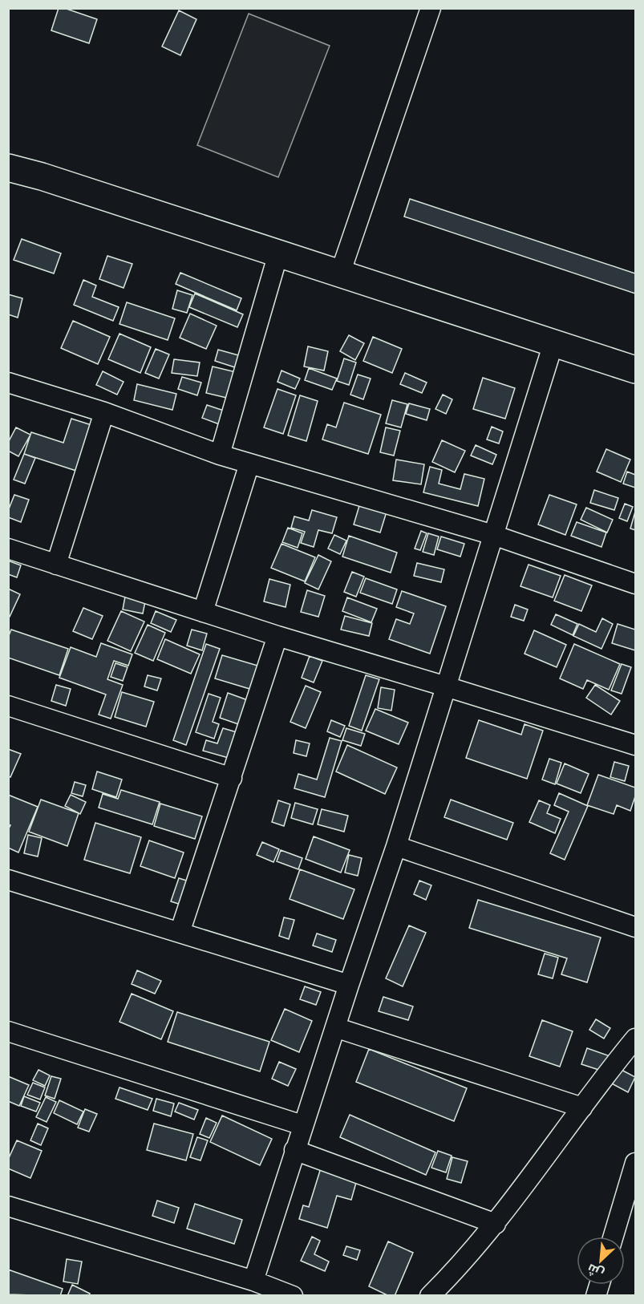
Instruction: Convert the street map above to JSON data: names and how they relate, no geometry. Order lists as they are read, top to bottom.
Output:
{
  "north": "bottom left"
}
